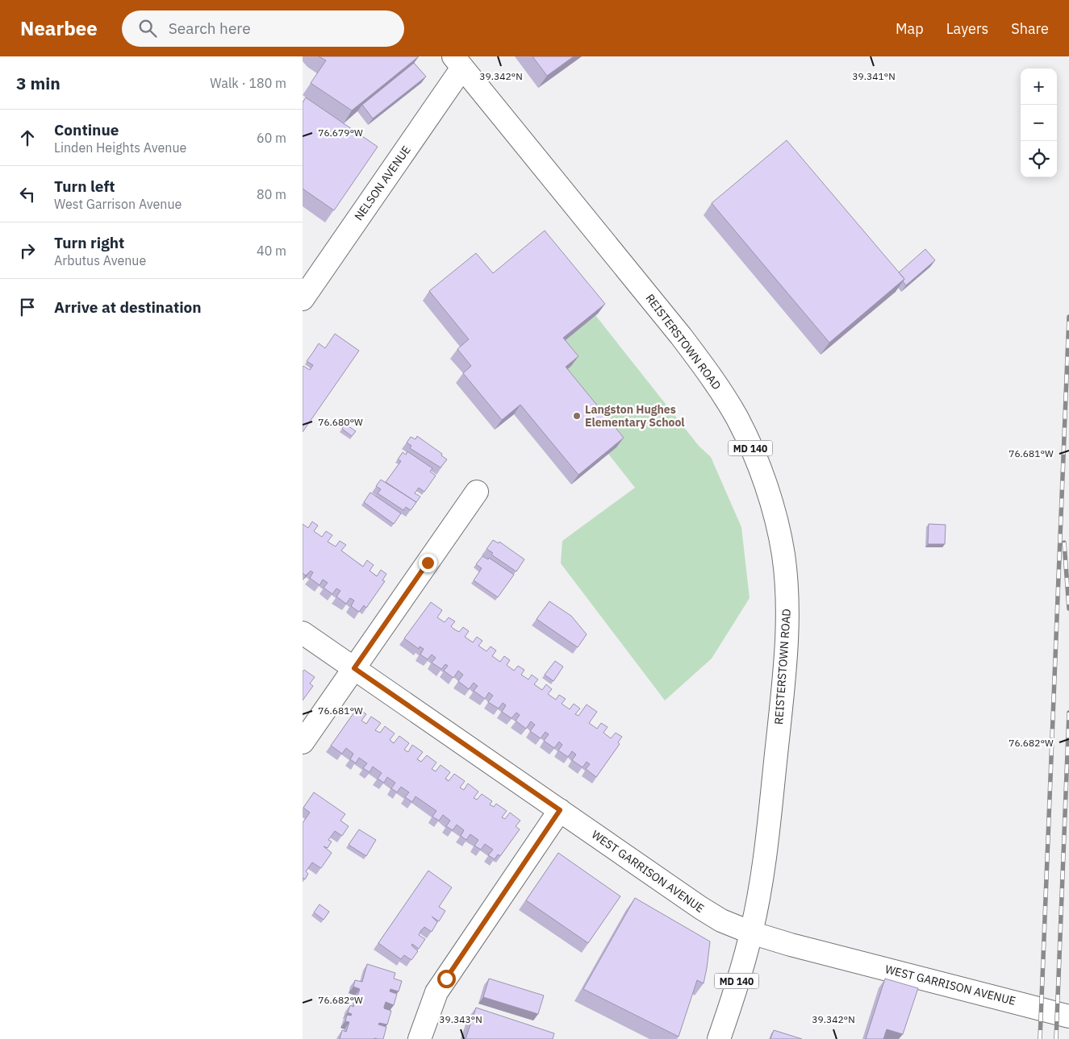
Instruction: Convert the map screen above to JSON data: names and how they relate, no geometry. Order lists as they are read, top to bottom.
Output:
{
  "streets": {
    "main road": [
      "NELSON AVENUE",
      "REISTERSTOWN ROAD",
      "MD 140",
      "WEST GARRISON AVENUE"
    ]
  },
  "crossings": [
    ["NELSON AVENUE", "REISTERSTOWN ROAD"],
    ["REISTERSTOWN ROAD", "WEST GARRISON AVENUE"]
  ],
  "places": ["Langston Hughes Elementary School"],
  "page": {
    "header": "Nearbee",
    "search": "Search here",
    "nav": ["Map", "Layers", "Share"],
    "heading": ["3 min", "Walk · 180 m"],
    "map_buttons": ["+", "−"],
    "list": [
      ["Continue", "Linden Heights Avenue", "60 m"],
      ["Turn left", "West Garrison Avenue", "80 m"],
      ["Turn right", "Arbutus Avenue", "40 m"],
      "Arrive at destination"
    ]
  },
  "coordinates": [
    "39.342°N",
    "39.341°N",
    "76.679°W",
    "76.680°W",
    "76.681°W",
    "76.682°W",
    "39.343°N"
  ]
}
